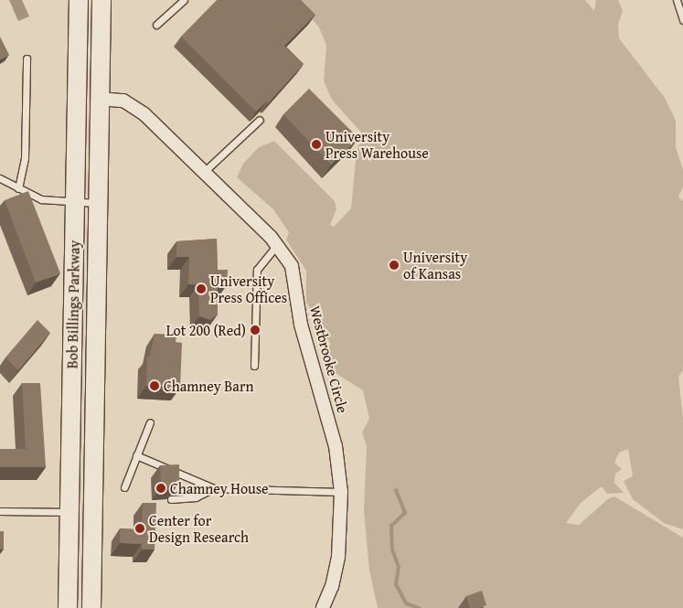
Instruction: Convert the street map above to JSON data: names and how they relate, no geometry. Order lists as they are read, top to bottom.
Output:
{
  "streets": {
    "main road": ["Bob Billings Parkway"],
    "street": ["Westbrooke Circle"]
  },
  "crossings": [
    ["Bob Billings Parkway", "Westbrooke Circle"]
  ],
  "places": [
    "University Press Warehouse",
    "University of Kansas",
    "University Press Offices",
    "Lot 200 (Red)",
    "Chamney Barn",
    "Chamney House",
    "Center for Design Research"
  ]
}
